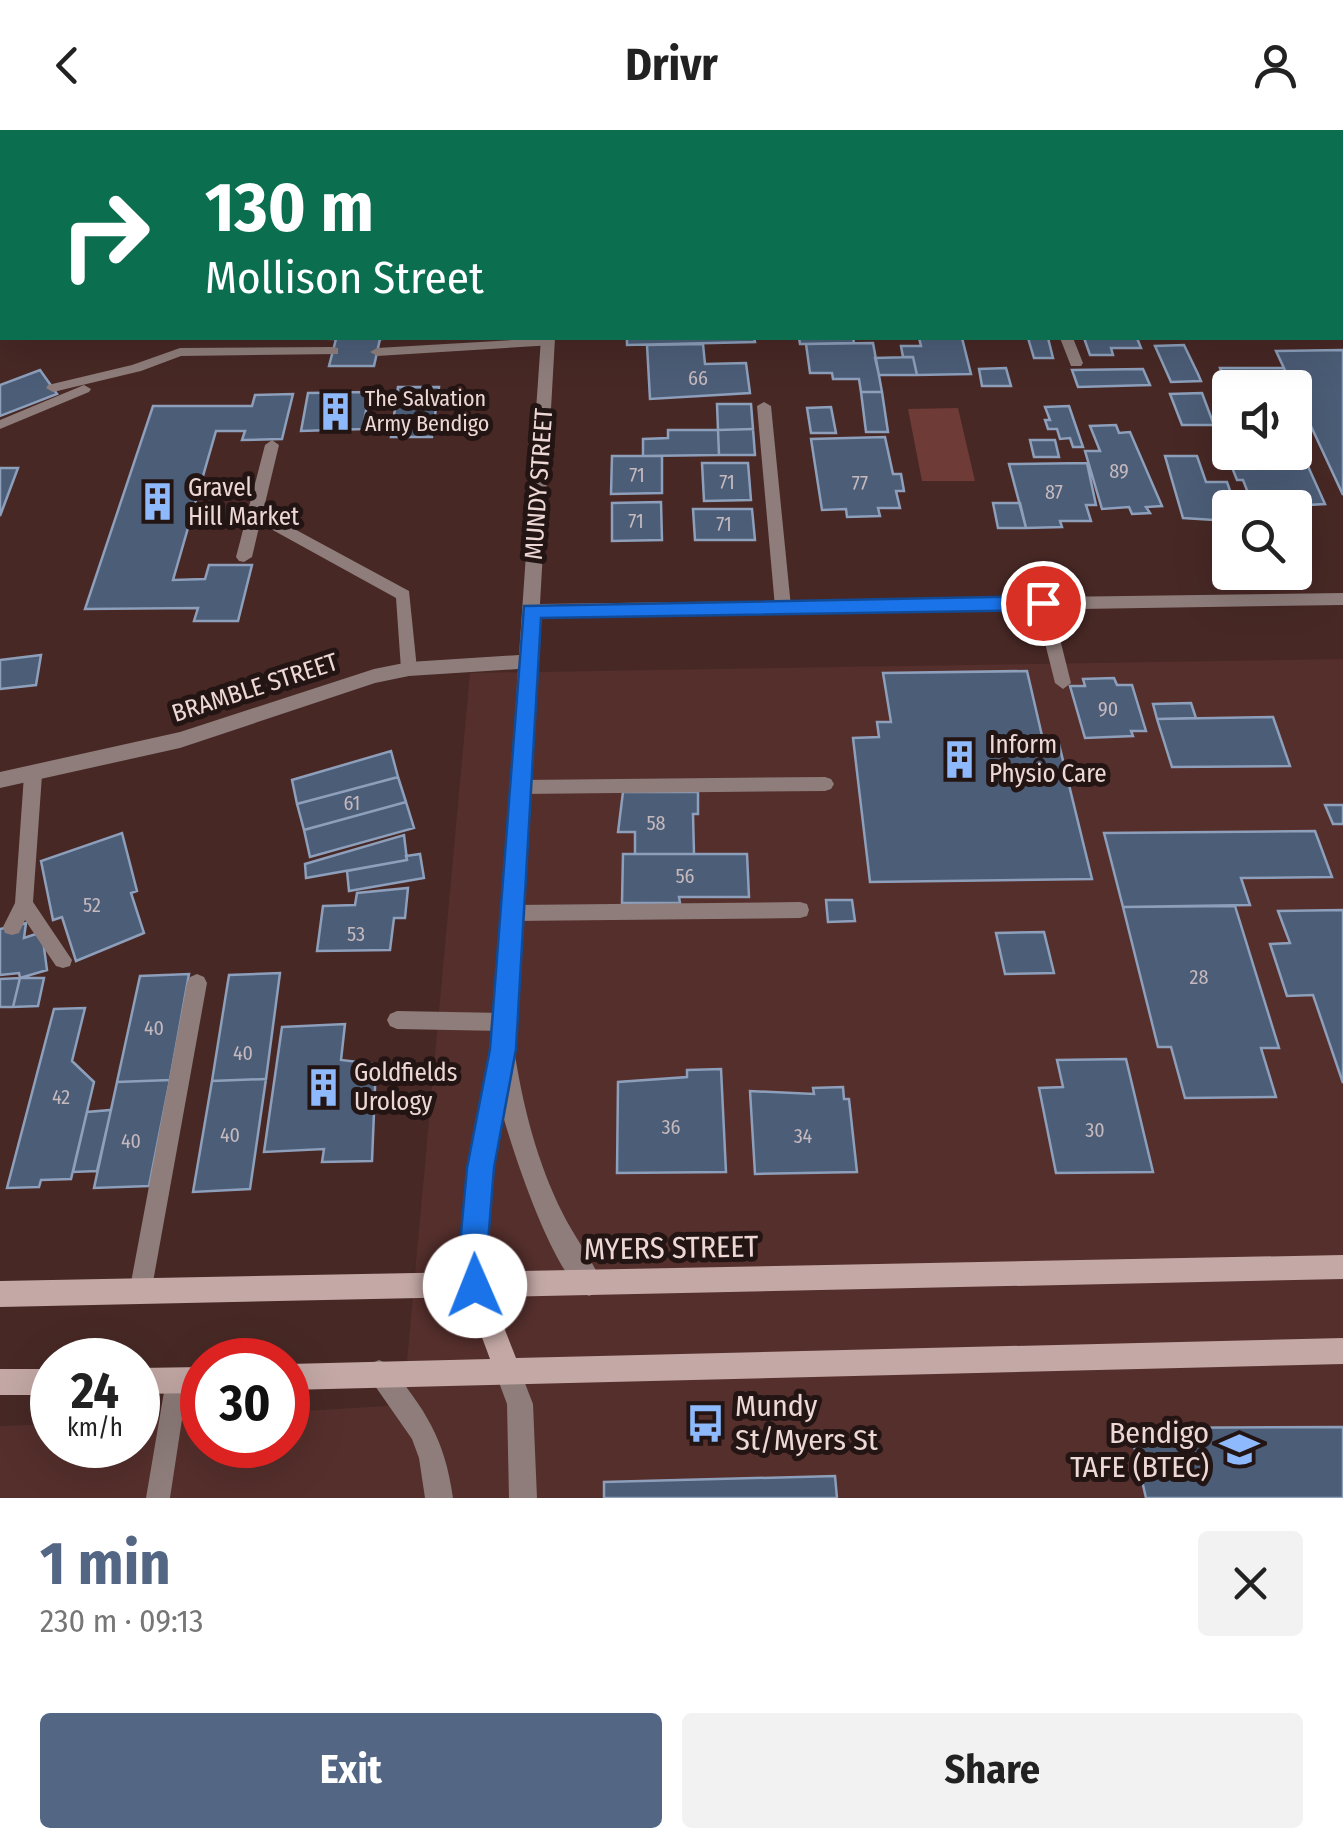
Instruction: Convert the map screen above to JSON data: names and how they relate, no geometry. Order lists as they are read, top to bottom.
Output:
{
  "streets": {
    "main road": ["MUNDY STREET", "MYERS STREET"],
    "street": ["BRAMBLE STREET"]
  },
  "crossings": [
    ["MUNDY STREET", "BRAMBLE STREET"],
    ["MUNDY STREET", "MYERS STREET"]
  ],
  "places": {
    "building": [
      "The Salvation Army Bendigo",
      "Gravel Hill Market",
      "Inform Physio Care",
      "Goldfields Urology"
    ],
    "bus stop": ["Mundy St/Myers St"],
    "school or university": ["Bendigo TAFE (BTEC)"]
  },
  "house_numbers": [
    "66",
    "89",
    "71",
    "71",
    "77",
    "87",
    "71",
    "71",
    "90",
    "61",
    "58",
    "56",
    "52",
    "53",
    "28",
    "40",
    "40",
    "42",
    "36",
    "30",
    "40",
    "34",
    "40"
  ],
  "page": {
    "header": "Drivr",
    "turn": ["130 m", "Mollison Street"],
    "speed": "24 km/h",
    "limit": "30",
    "heading": ["1 min", "230 m · 09:13"],
    "buttons": ["Exit", "Share"]
  }
}
